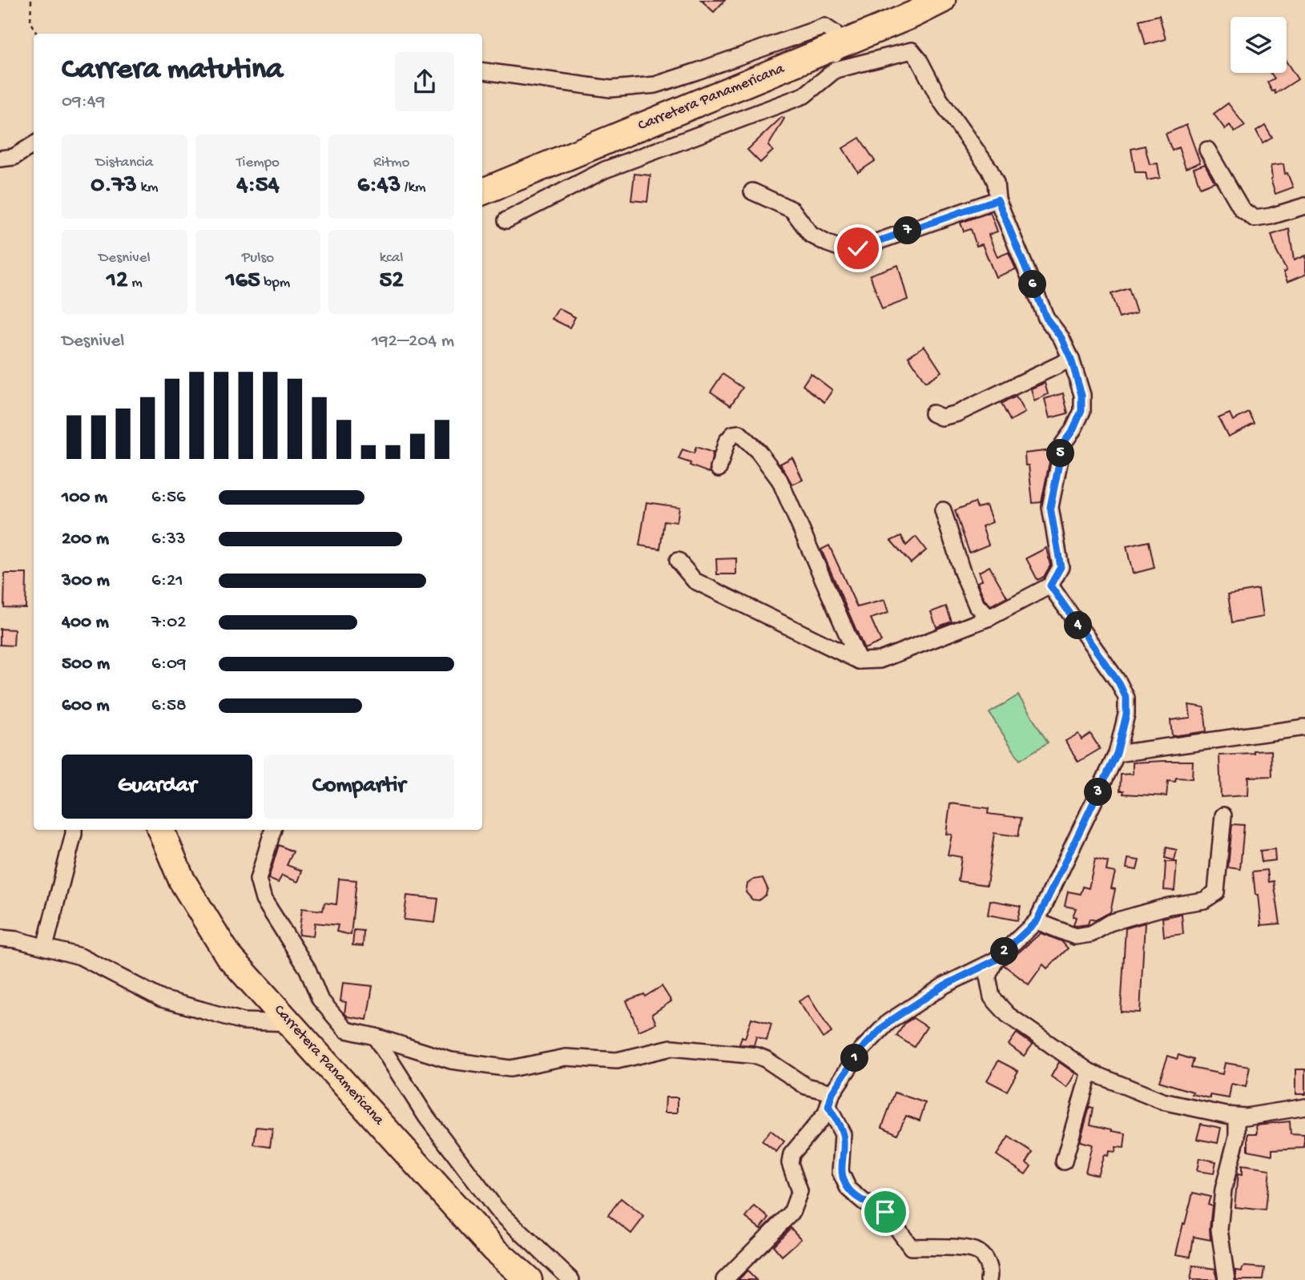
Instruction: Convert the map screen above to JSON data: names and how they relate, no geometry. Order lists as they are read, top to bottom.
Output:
{
  "streets": {
    "highway": ["Carretera Panamericana"]
  },
  "page": {
    "heading": ["Carrera matutina", "09:49"],
    "stats": [
      ["Distancia", "0.73 km"],
      ["Tiempo", "4:54"],
      ["Ritmo", "6:43 /km"],
      ["Desnivel", "12 m"],
      ["Pulso", "165 bpm"],
      ["kcal", "52"]
    ],
    "pins": [
      "7",
      "6",
      "5",
      "4",
      "3",
      "2",
      "1"
    ],
    "chart": ["Desnivel", "192–204 m"],
    "list": [
      {
        "name": "100 m",
        "note": "6:56"
      },
      {
        "name": "200 m",
        "note": "6:33"
      },
      {
        "name": "300 m",
        "note": "6:21"
      },
      {
        "name": "400 m",
        "note": "7:02"
      },
      {
        "name": "500 m",
        "note": "6:09"
      },
      {
        "name": "600 m",
        "note": "6:58"
      }
    ],
    "buttons": ["Guardar", "Compartir"]
  }
}
